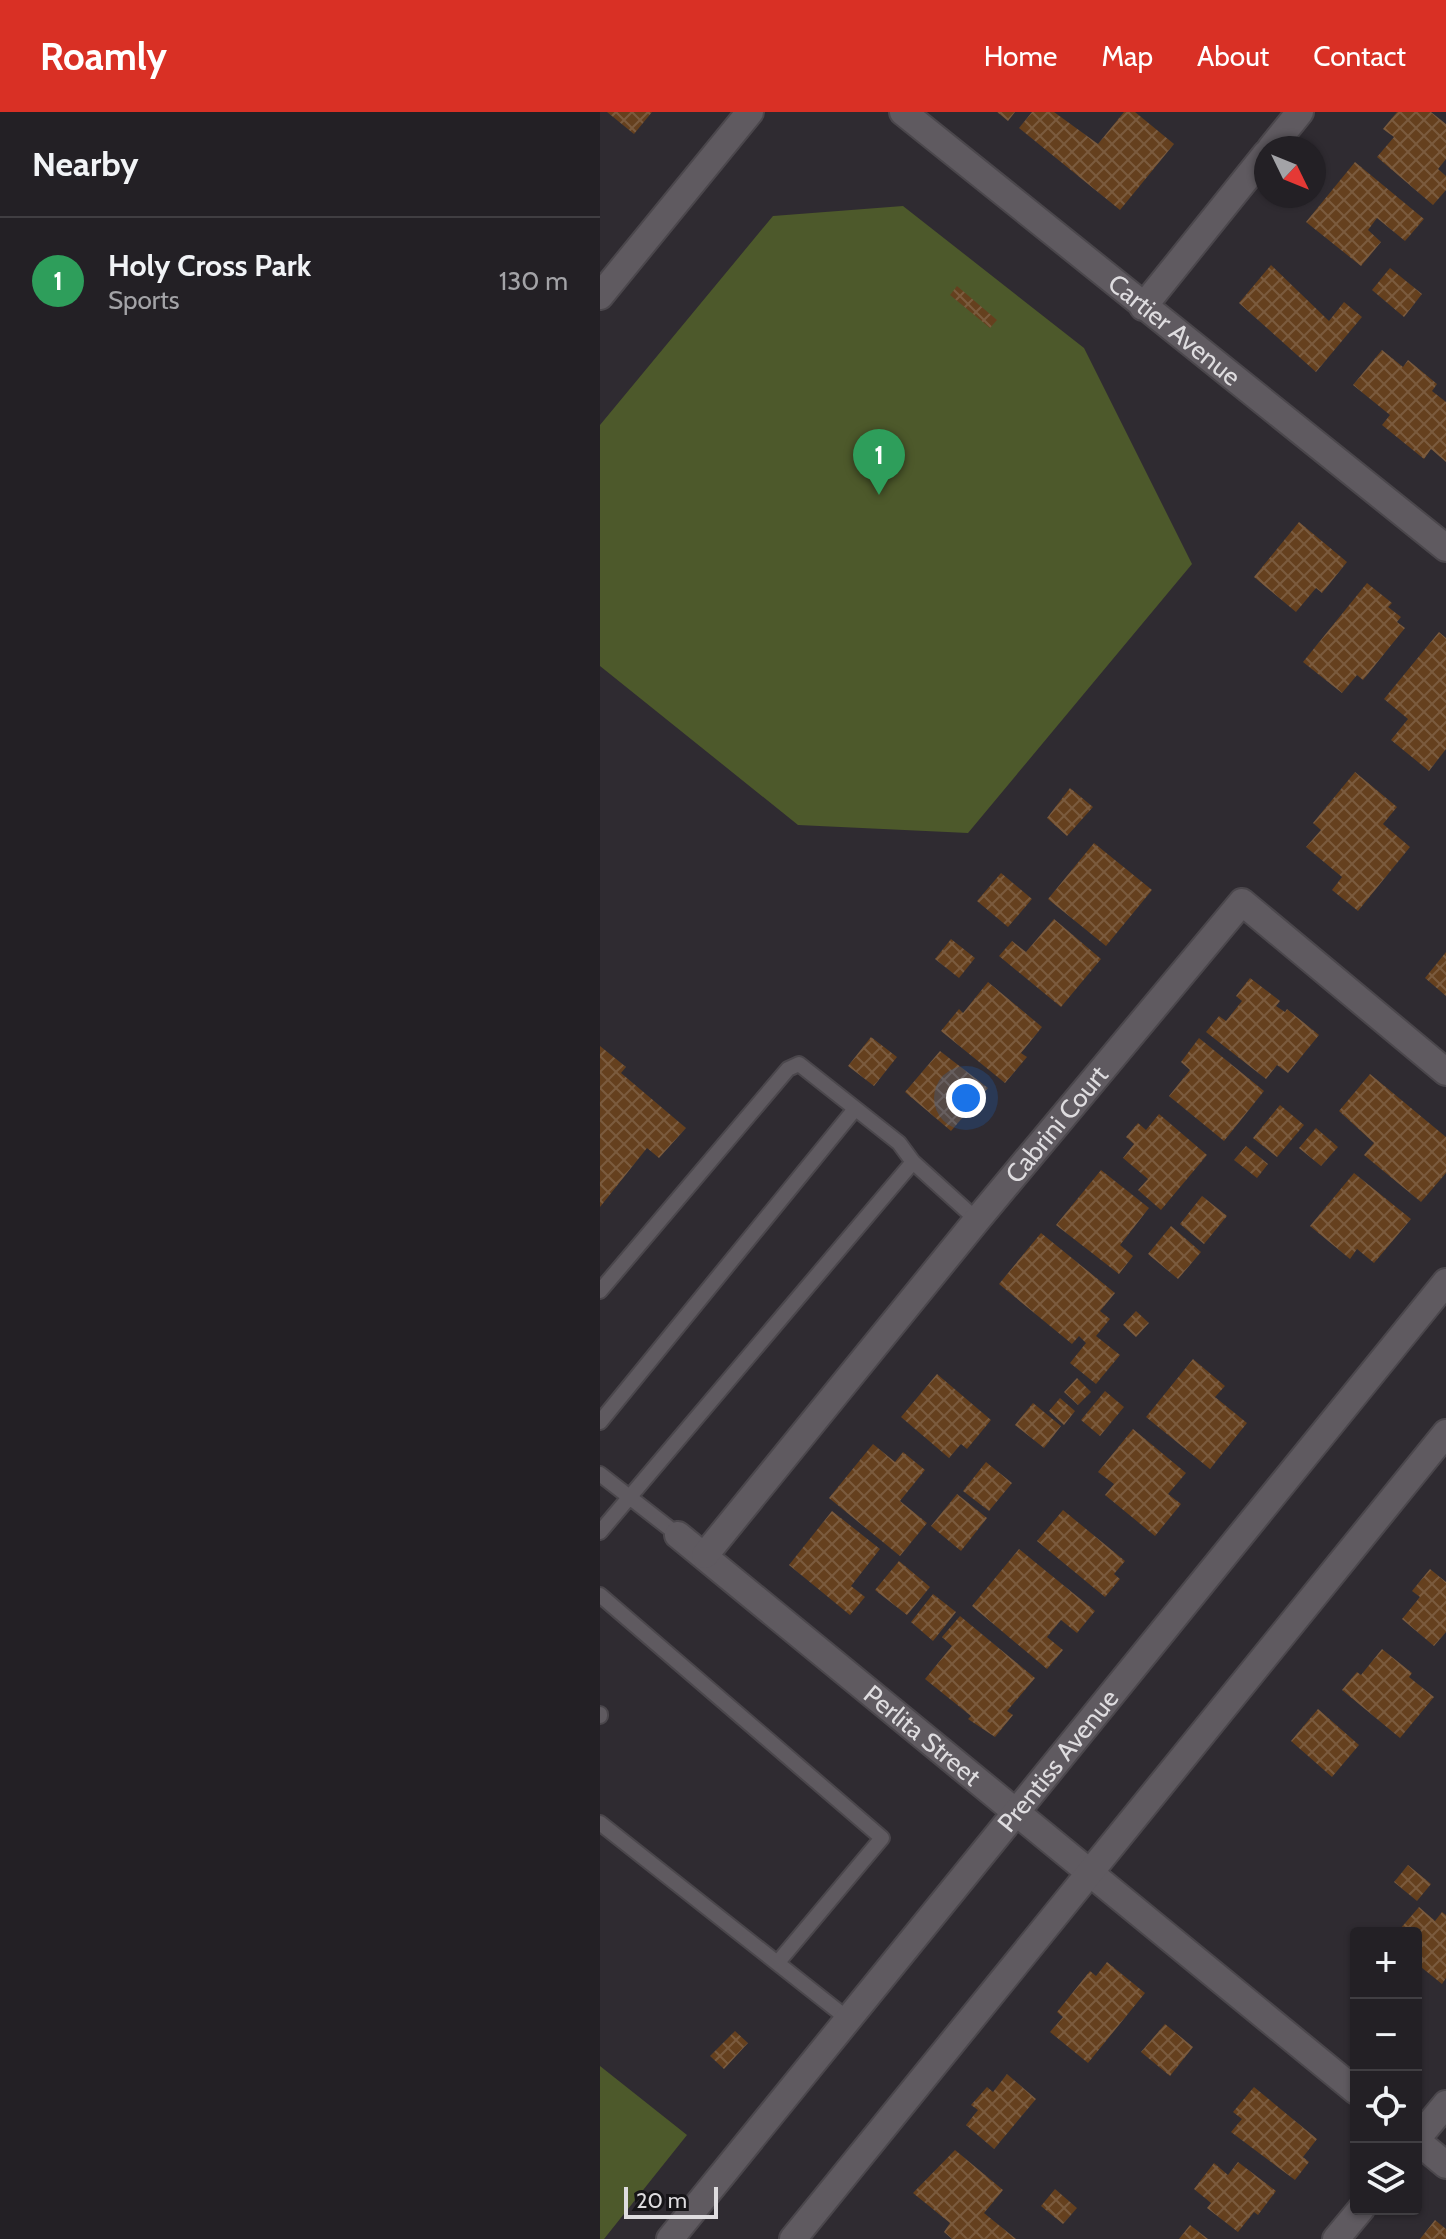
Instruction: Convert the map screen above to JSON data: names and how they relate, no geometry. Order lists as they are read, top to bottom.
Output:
{
  "streets": {
    "street": [
      "Cartier Avenue",
      "Cabrini Court",
      "Perlita Street",
      "Prentiss Avenue"
    ]
  },
  "crossings": [
    ["Cabrini Court", "Perlita Street"],
    ["Perlita Street", "Prentiss Avenue"]
  ],
  "scale_bar": "20 m",
  "north": "bottom right",
  "page": {
    "header": "Roamly",
    "nav": [
      "Home",
      "Map",
      "About",
      "Contact"
    ],
    "heading": "Nearby",
    "list": [
      {
        "mark": "1",
        "name": "Holy Cross Park",
        "note": "Sports",
        "value": "130 m"
      }
    ],
    "pins": "1",
    "map_buttons": ["+", "−"],
    "scale": "20 m"
  }
}
